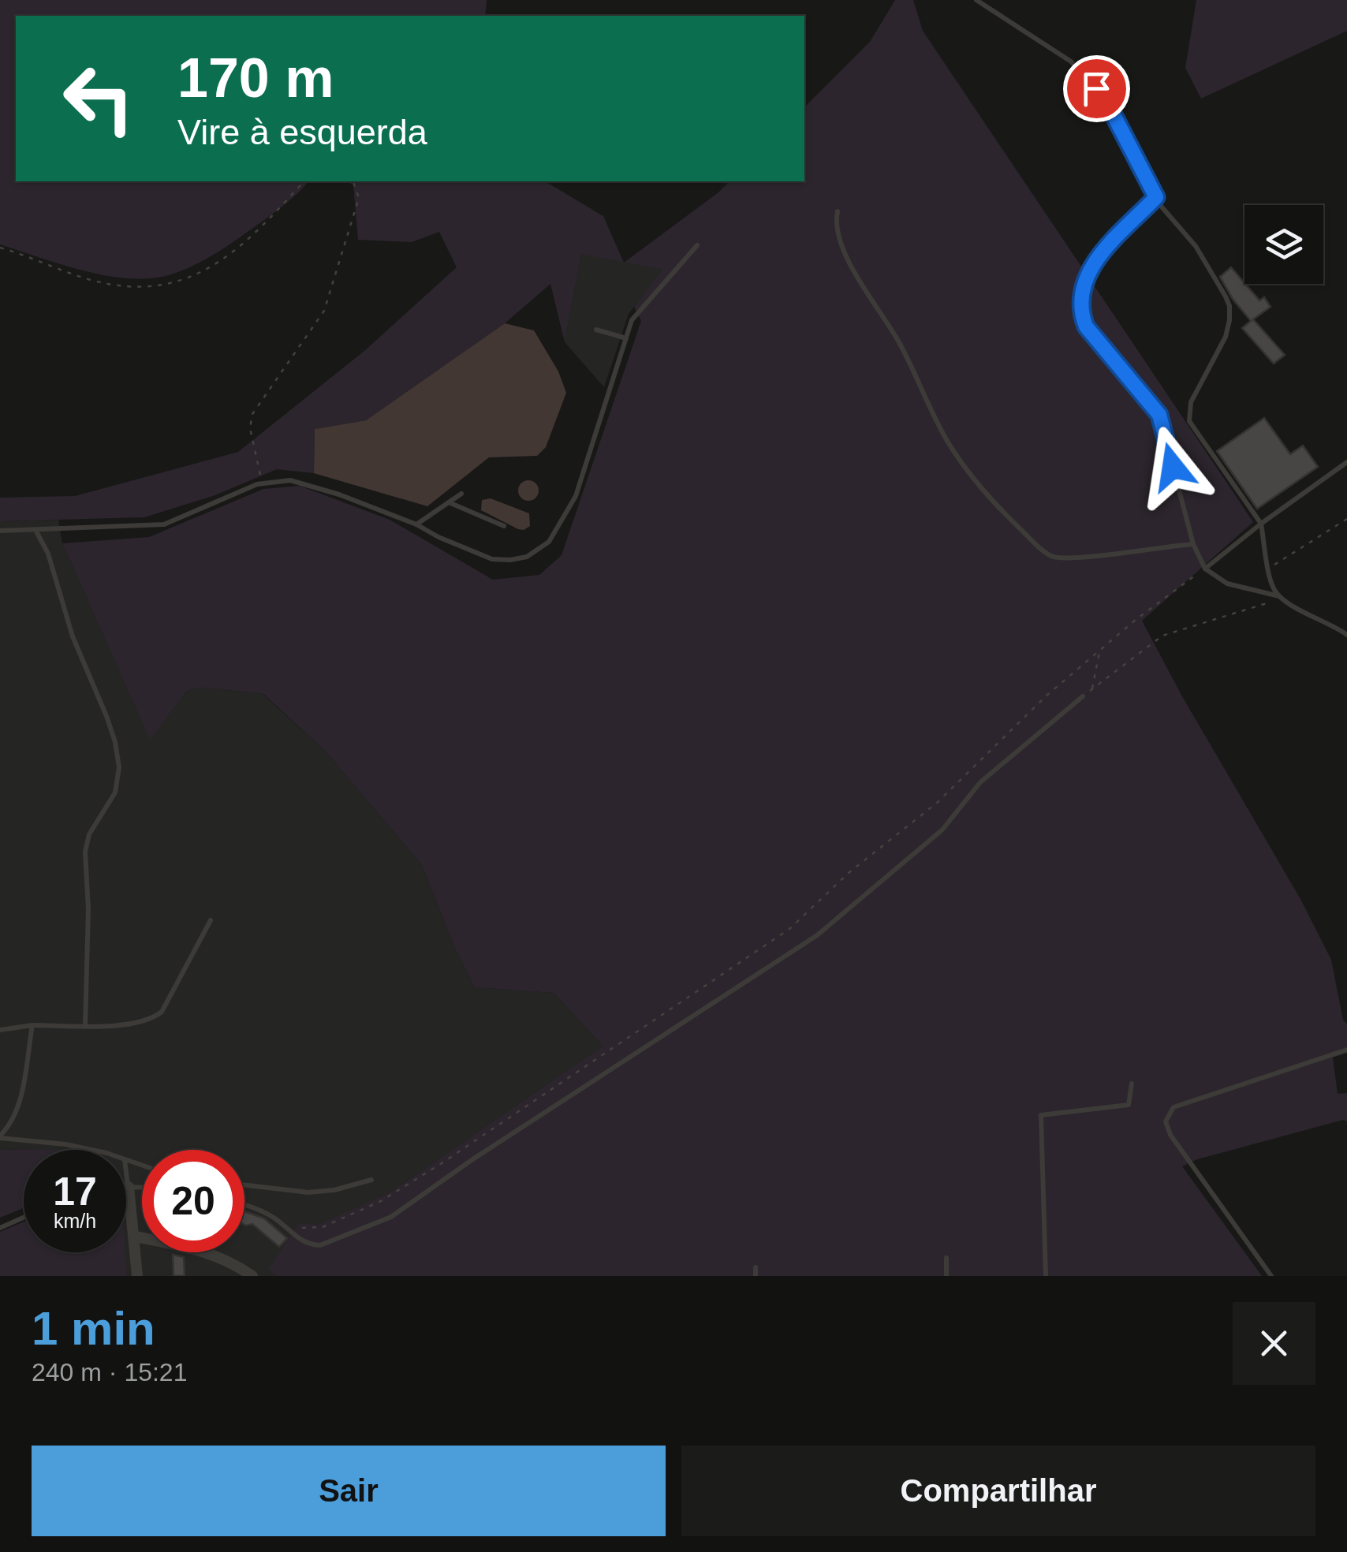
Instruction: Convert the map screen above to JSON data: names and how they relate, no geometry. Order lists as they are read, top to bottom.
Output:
{
  "page": {
    "turn": ["170 m", "Vire à esquerda"],
    "speed": "17 km/h",
    "limit": "20",
    "heading": ["1 min", "240 m · 15:21"],
    "buttons": ["Sair", "Compartilhar"]
  }
}
